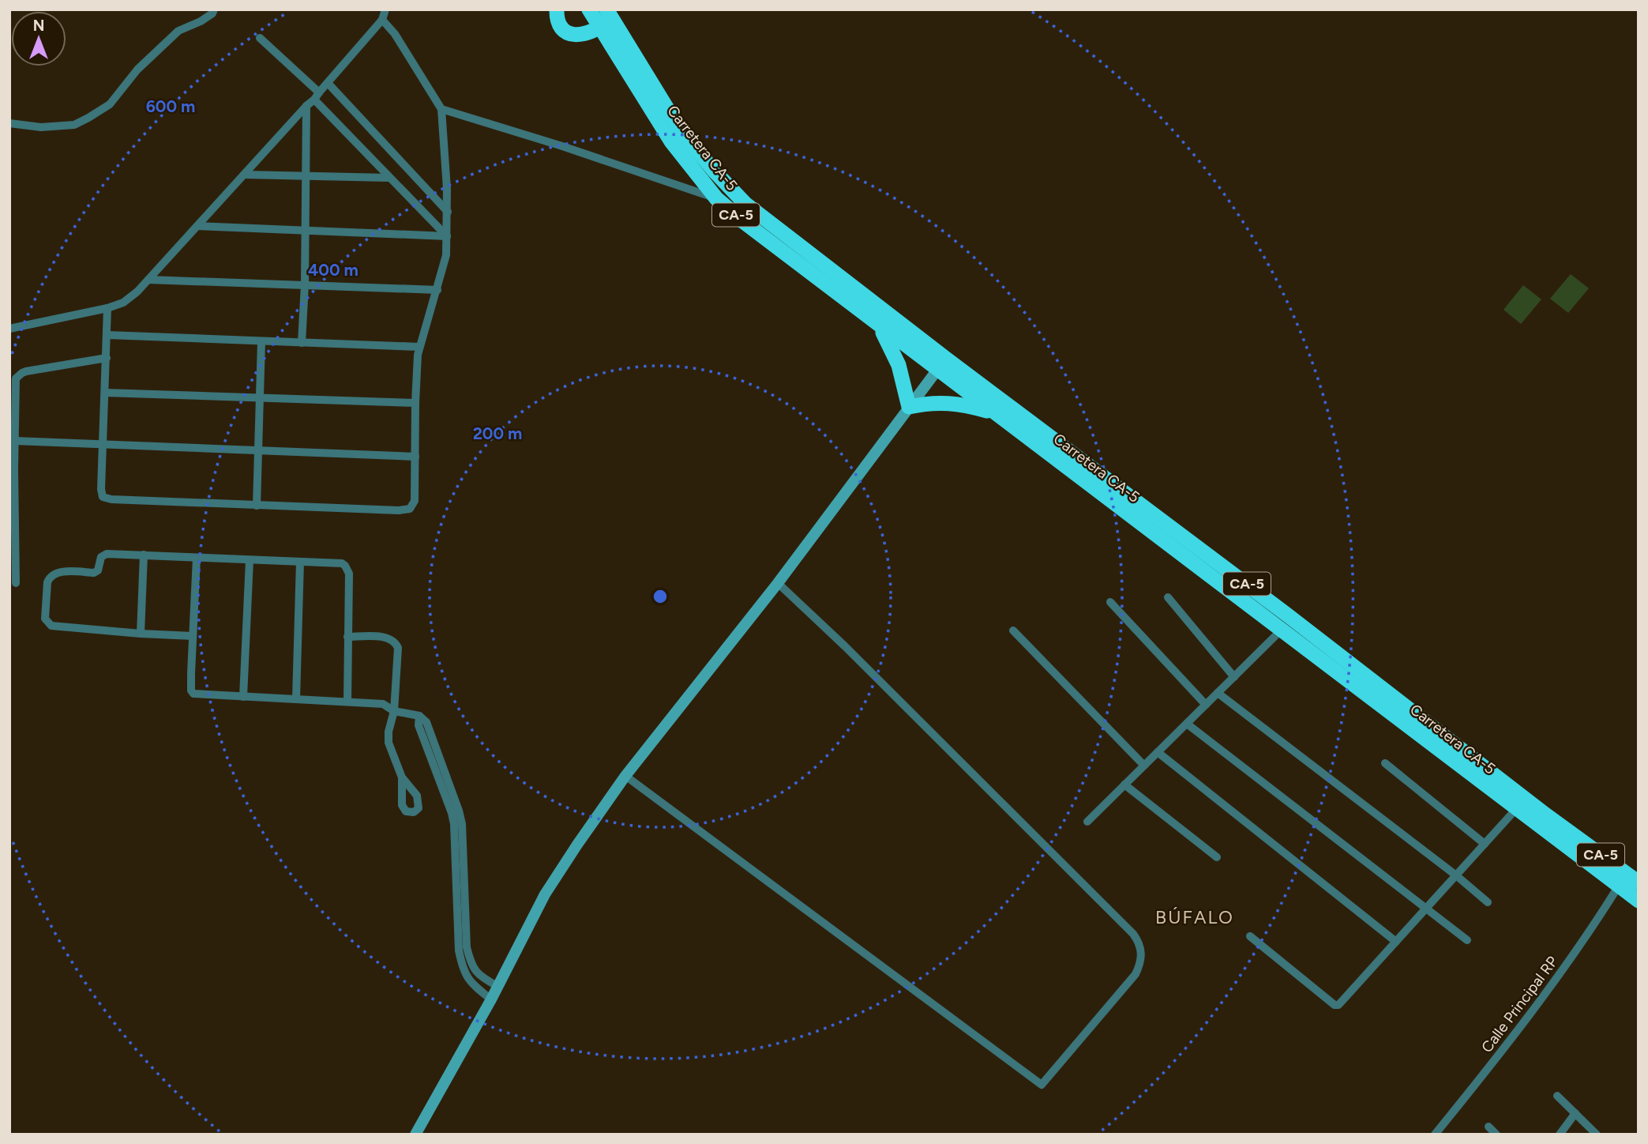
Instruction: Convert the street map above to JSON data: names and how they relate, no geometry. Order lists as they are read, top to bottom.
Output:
{
  "streets": {
    "highway": ["Carretera CA-5", "CA-5"],
    "street": ["Calle Principal RP"]
  },
  "crossings": [
    ["Carretera CA-5", "Calle Principal RP"]
  ],
  "districts": ["BÚFALO"],
  "north": "top",
  "rings": ["600 m", "400 m", "200 m"]
}
